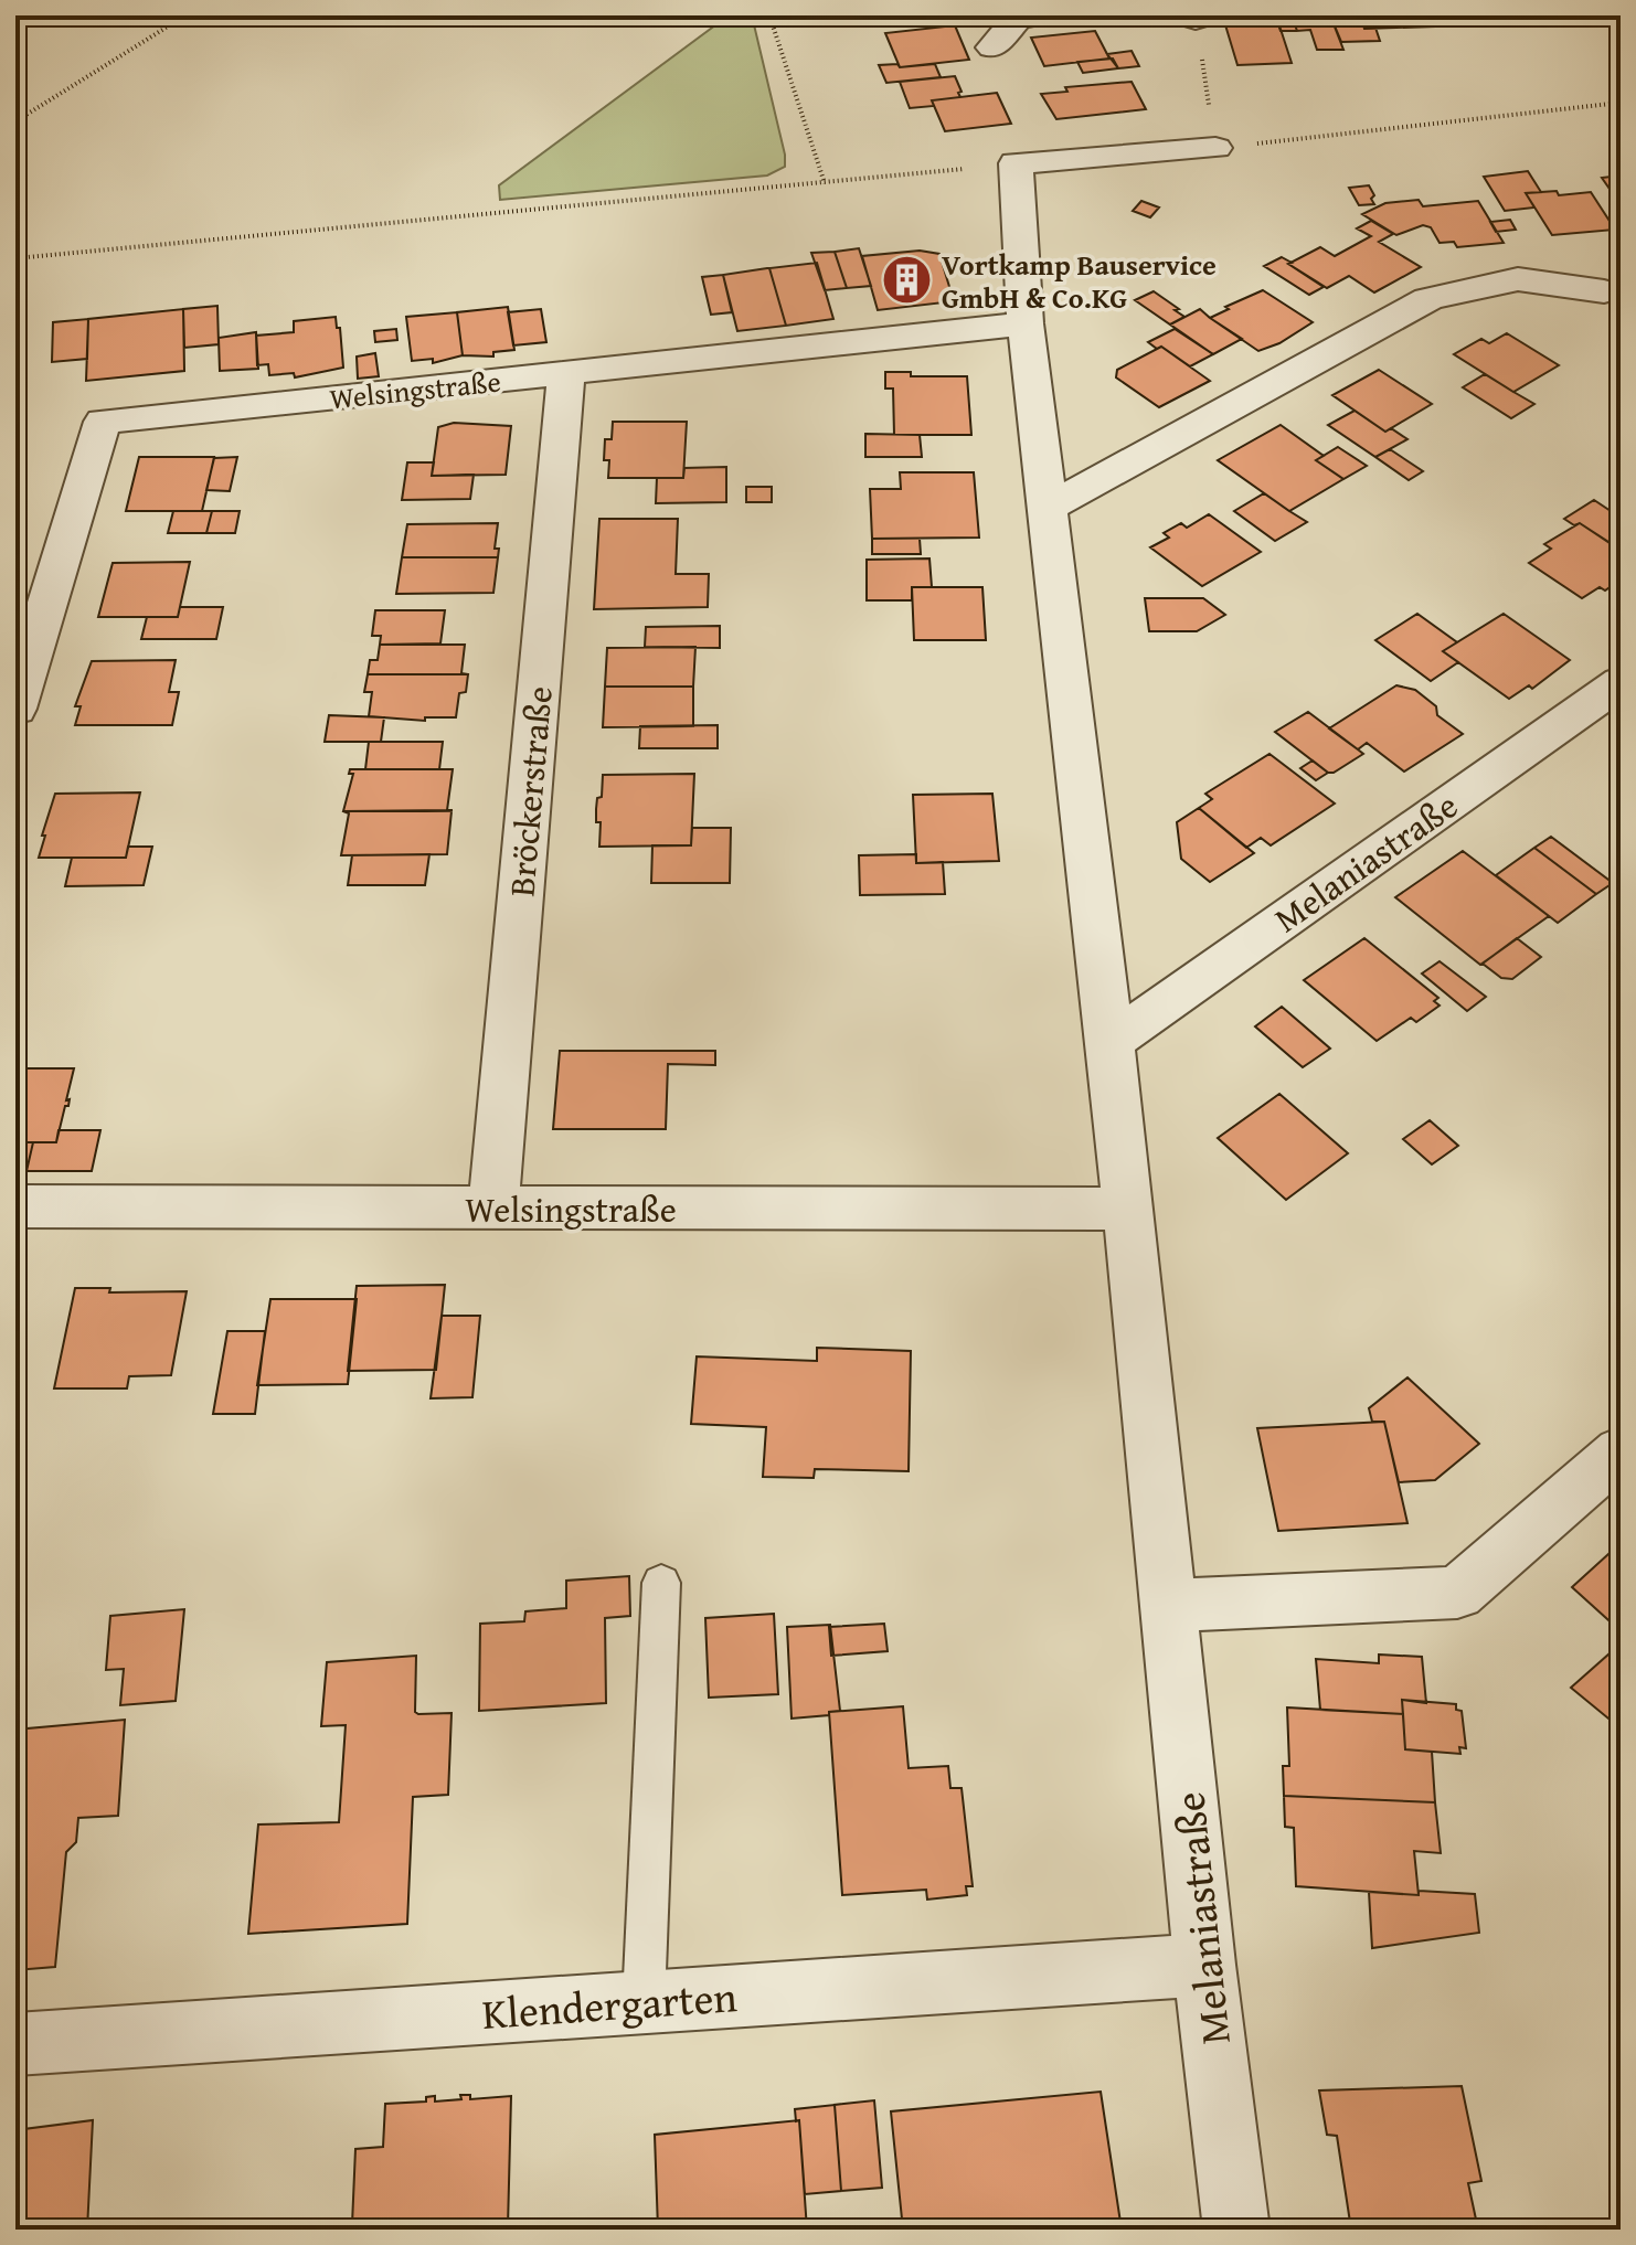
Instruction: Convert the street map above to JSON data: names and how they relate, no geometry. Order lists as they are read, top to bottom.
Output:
{
  "streets": {
    "street": [
      "Welsingstraße",
      "Bröckerstraße",
      "Melaniastraße",
      "Klendergarten"
    ]
  },
  "crossings": [
    ["Welsingstraße", "Bröckerstraße"],
    ["Welsingstraße", "Melaniastraße"],
    ["Melaniastraße", "Klendergarten"]
  ],
  "places": {
    "building": ["Vortkamp Bauservice GmbH & Co.KG"]
  }
}
